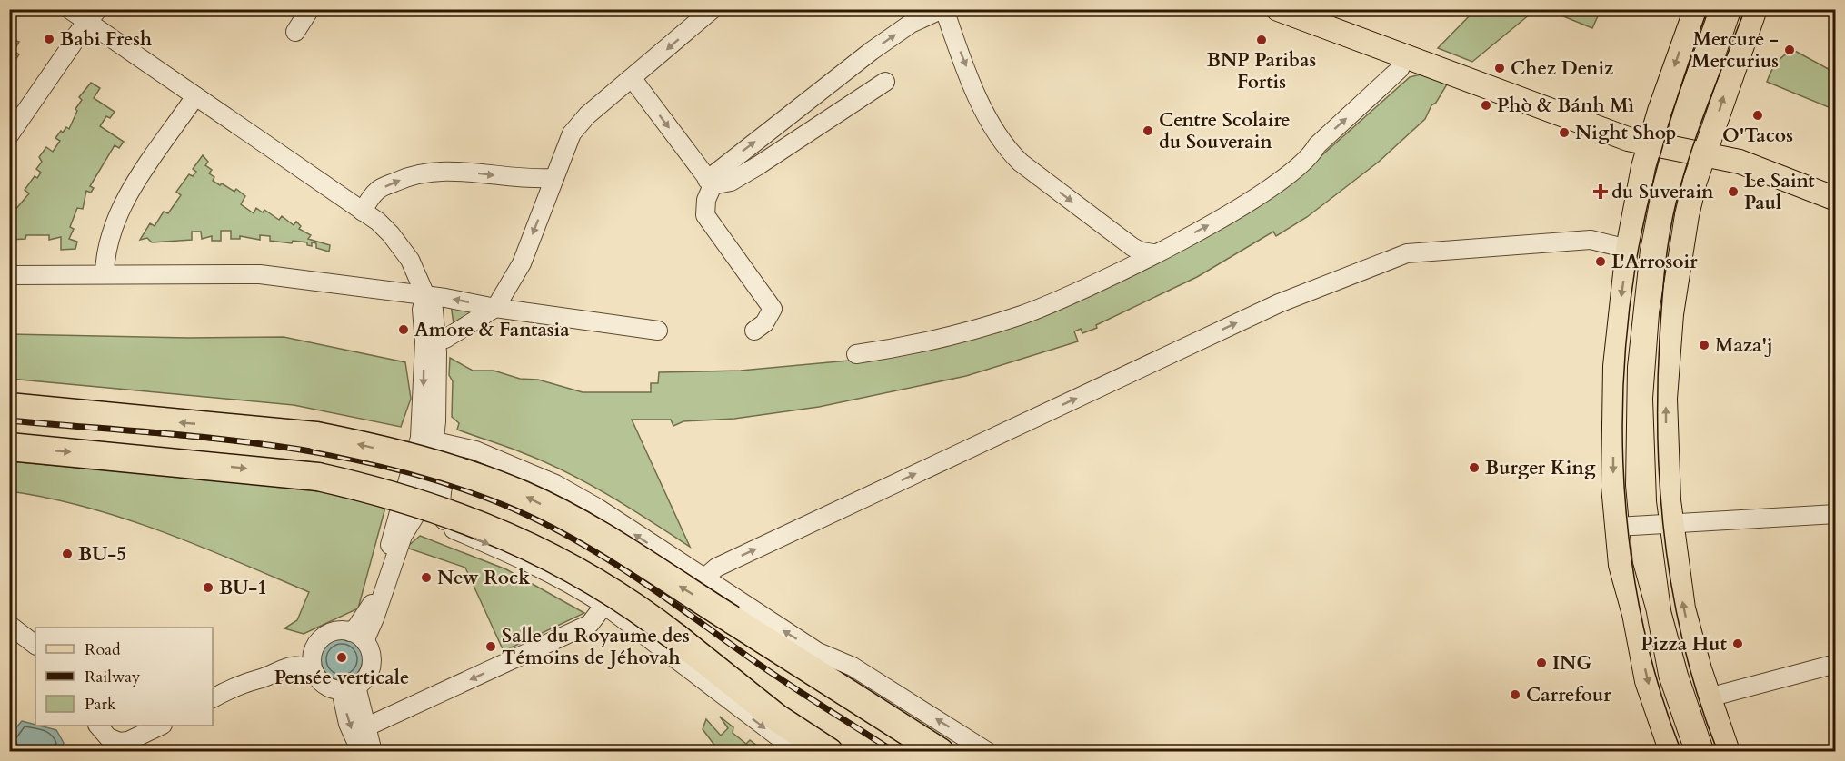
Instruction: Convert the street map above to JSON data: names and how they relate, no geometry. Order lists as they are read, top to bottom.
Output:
{
  "places": {
    "other": [
      "Babi Fresh",
      "BNP Paribas Fortis",
      "Mercure - Mercurius",
      "Chez Deniz",
      "Phò & Bánh Mì",
      "O'Tacos",
      "Centre Scolaire du Souverain",
      "Night Shop",
      "Le Saint Paul",
      "L'Arrosoir",
      "Amore & Fantasia",
      "Maza'j",
      "Burger King",
      "BU-5",
      "New Rock",
      "BU-1",
      "Pizza Hut",
      "Salle du Royaume des Témoins de Jéhovah",
      "Pensée verticale",
      "ING",
      "Carrefour"
    ],
    "health": ["du Suverain"]
  },
  "legend": ["Road", "Railway", "Park"]
}
